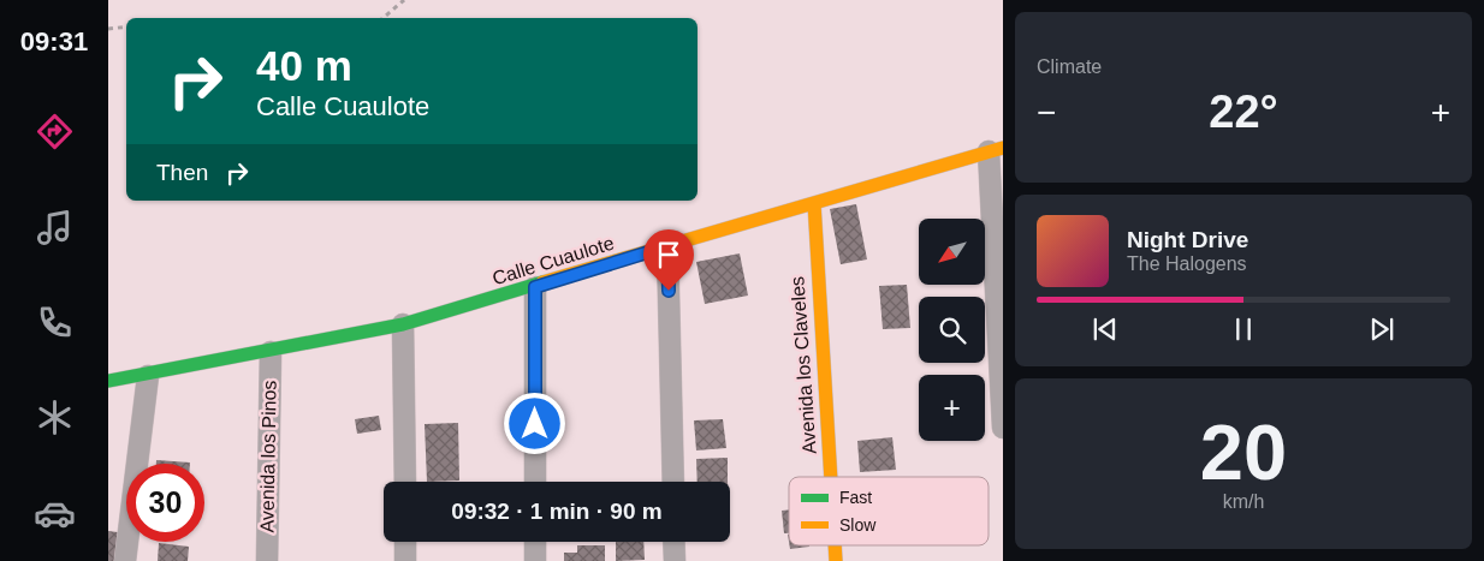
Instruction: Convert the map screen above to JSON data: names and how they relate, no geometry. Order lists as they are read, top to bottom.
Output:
{
  "streets": {
    "street": ["Calle Cuaulote", "Avenida los Claveles", "Avenida los Pinos"]
  },
  "crossings": [
    ["Calle Cuaulote", "Avenida los Claveles"],
    ["Calle Cuaulote", "Avenida los Pinos"]
  ],
  "legend": ["Fast", "Slow"],
  "north": "bottom left",
  "page": {
    "tabs": "09:31",
    "tile": [
      "Climate",
      ["20", "km/h"]
    ],
    "turn": ["40 m", "Calle Cuaulote"],
    "heat": ["−", "22°", "+"],
    "then": "Then",
    "song": ["Night Drive", "The Halogens"],
    "map_buttons": "+",
    "limit": "30",
    "trip": "09:32 · 1 min · 90 m"
  }
}
